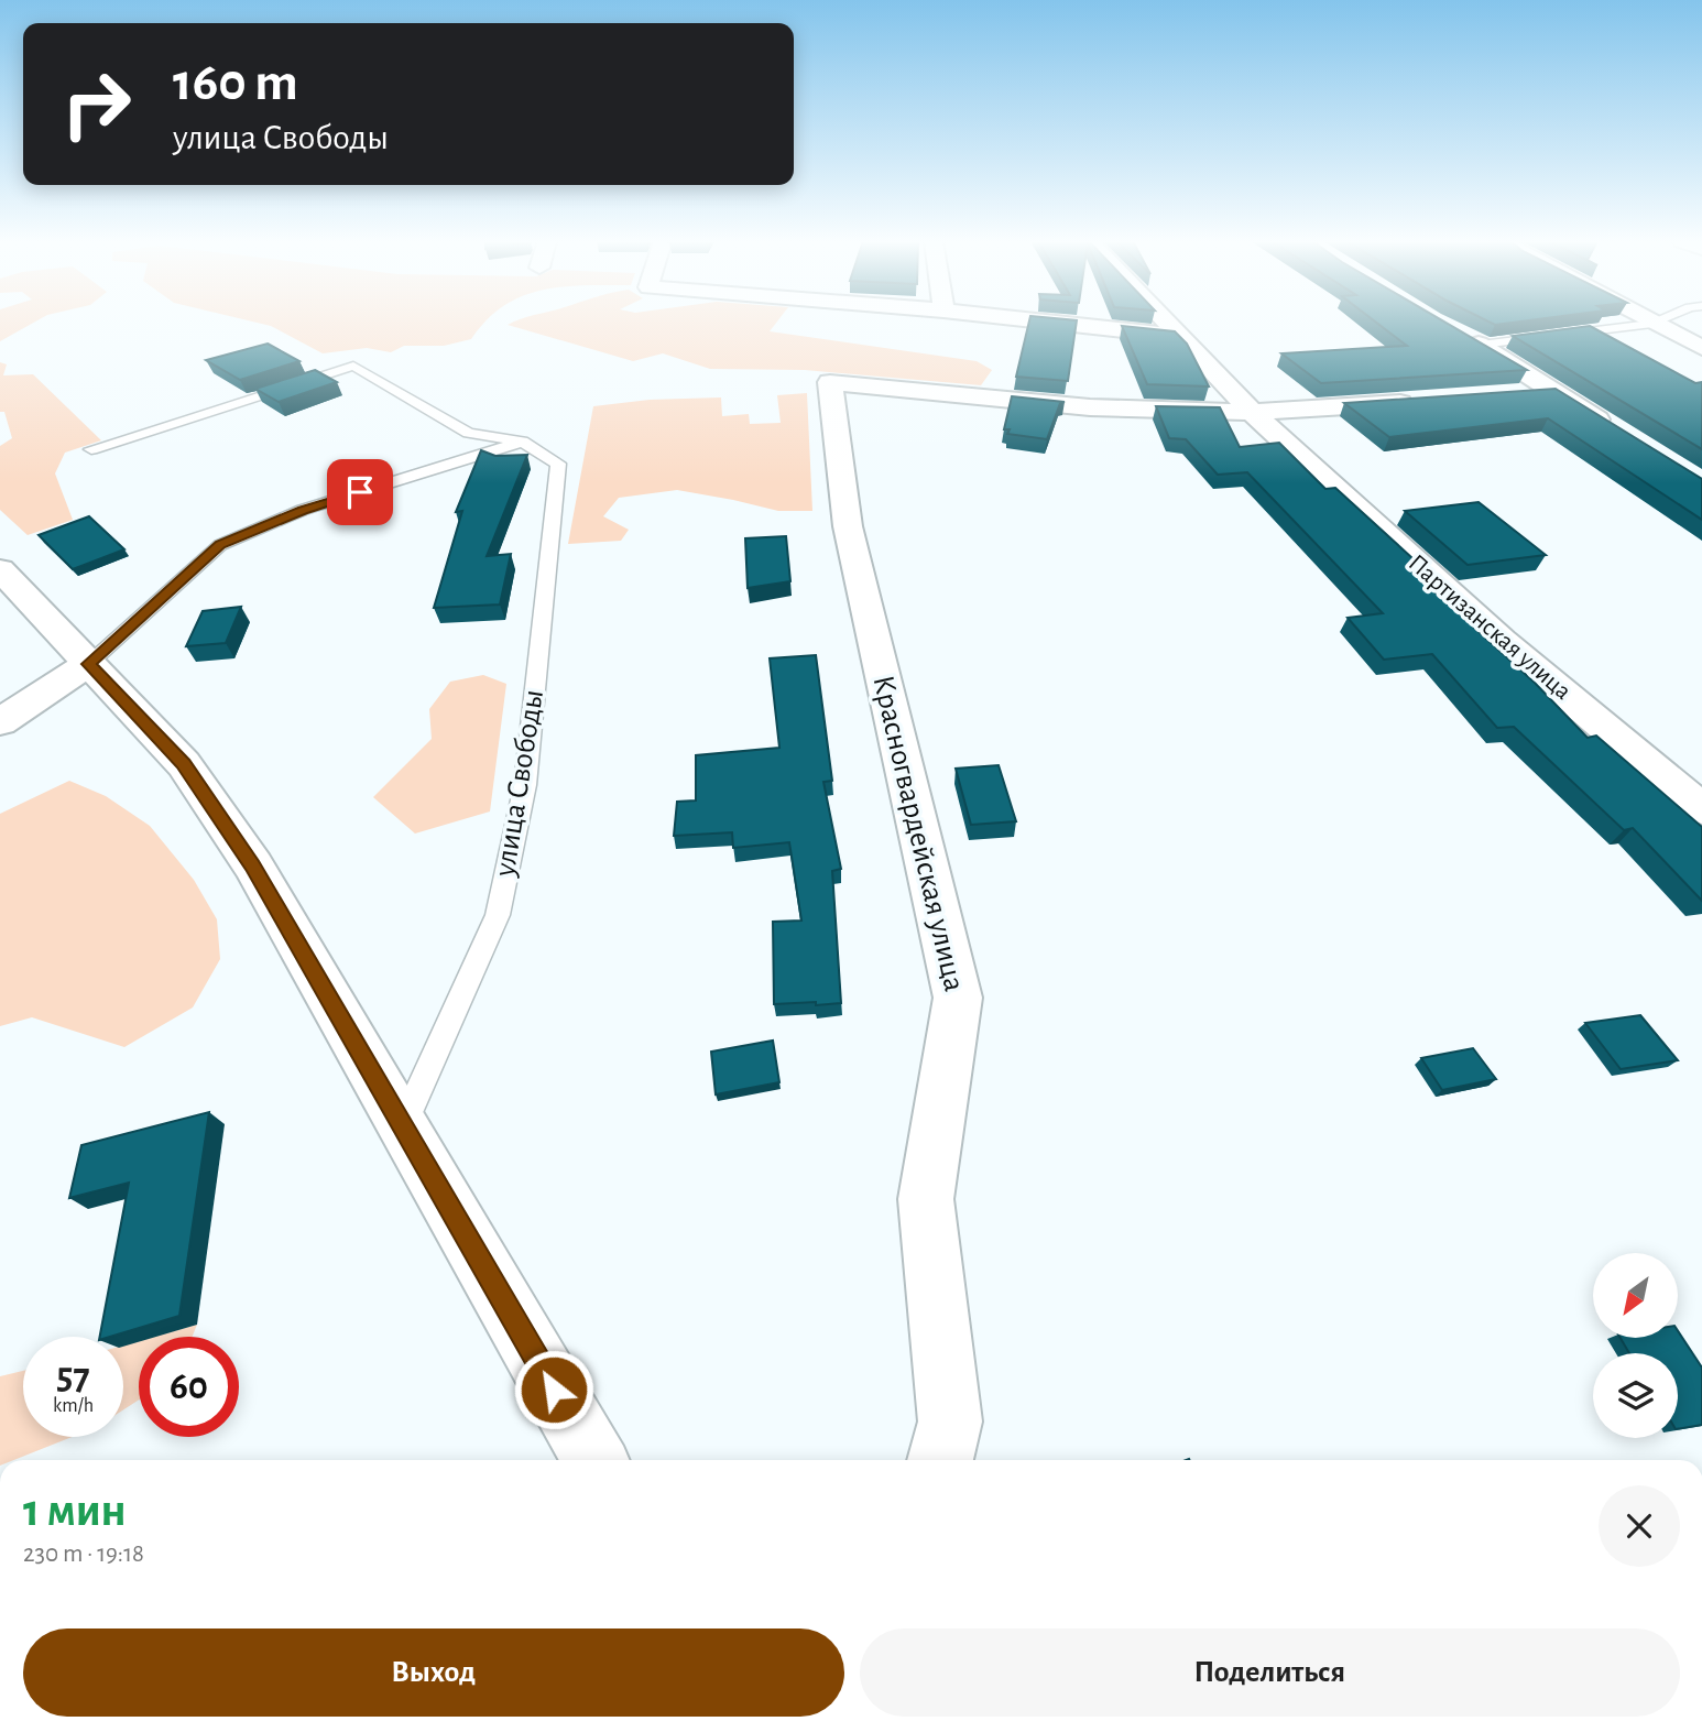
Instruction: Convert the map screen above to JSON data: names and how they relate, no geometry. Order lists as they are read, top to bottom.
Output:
{
  "streets": {
    "street": ["Партизанская улица", "Красногвардейская улица"],
    "lane": ["улица Свободы"]
  },
  "crossings": [
    ["Партизанская улица", "Красногвардейская улица"]
  ],
  "north": "bottom left",
  "page": {
    "turn": ["160 m", "улица Свободы"],
    "speed": "57 km/h",
    "limit": "60",
    "heading": ["1 мин", "230 m · 19:18"],
    "buttons": ["Выход", "Поделиться"]
  }
}
